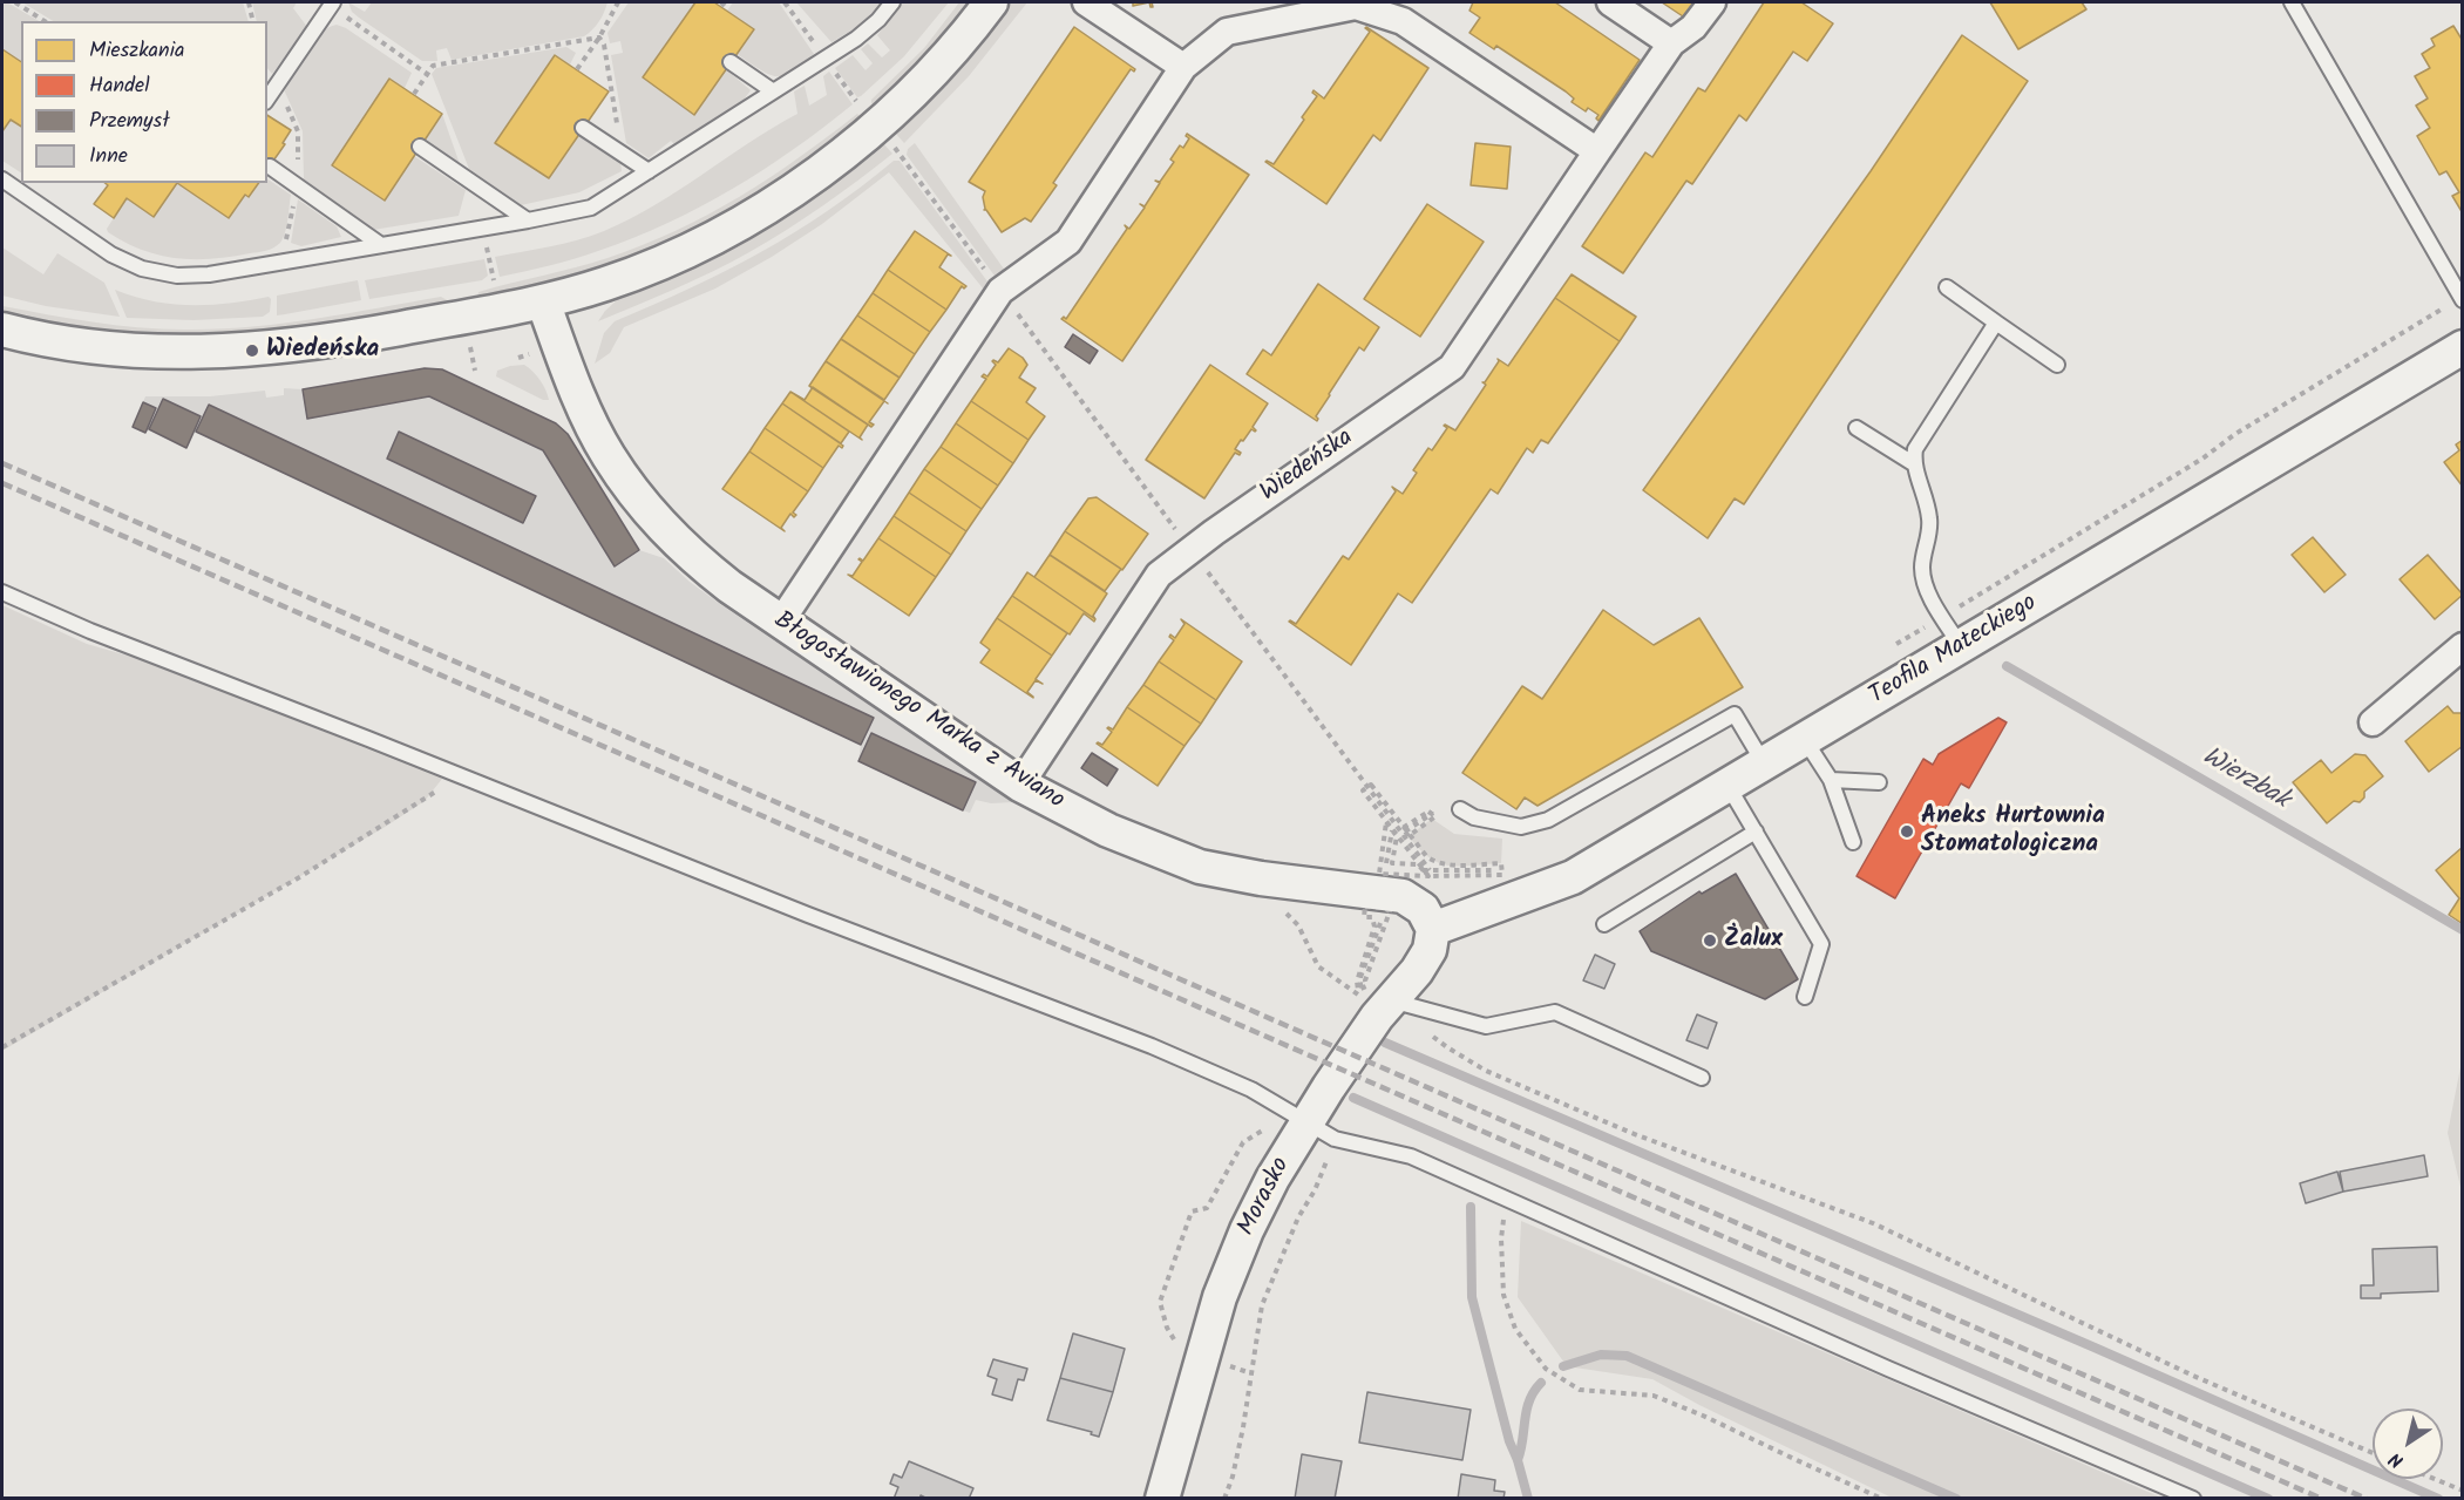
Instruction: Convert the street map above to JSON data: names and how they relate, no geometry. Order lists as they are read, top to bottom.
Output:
{
  "streets": {
    "street": [
      "Wiedeńska",
      "Teofila Mateckiego",
      "Błogosławionego Marka z Aviano",
      "Morasko"
    ]
  },
  "crossings": [
    ["Wiedeńska", "Błogosławionego Marka z Aviano"],
    ["Teofila Mateckiego", "Błogosławionego Marka z Aviano"],
    ["Teofila Mateckiego", "Morasko"],
    ["Błogosławionego Marka z Aviano", "Morasko"]
  ],
  "water": ["Wierzbak"],
  "places": ["Wiedeńska", "Aneks Hurtownia Stomatologiczna", "Żalux"],
  "legend": [
    "Mieszkania",
    "Handel",
    "Przemysł",
    "Inne"
  ],
  "north": "bottom left"
}
